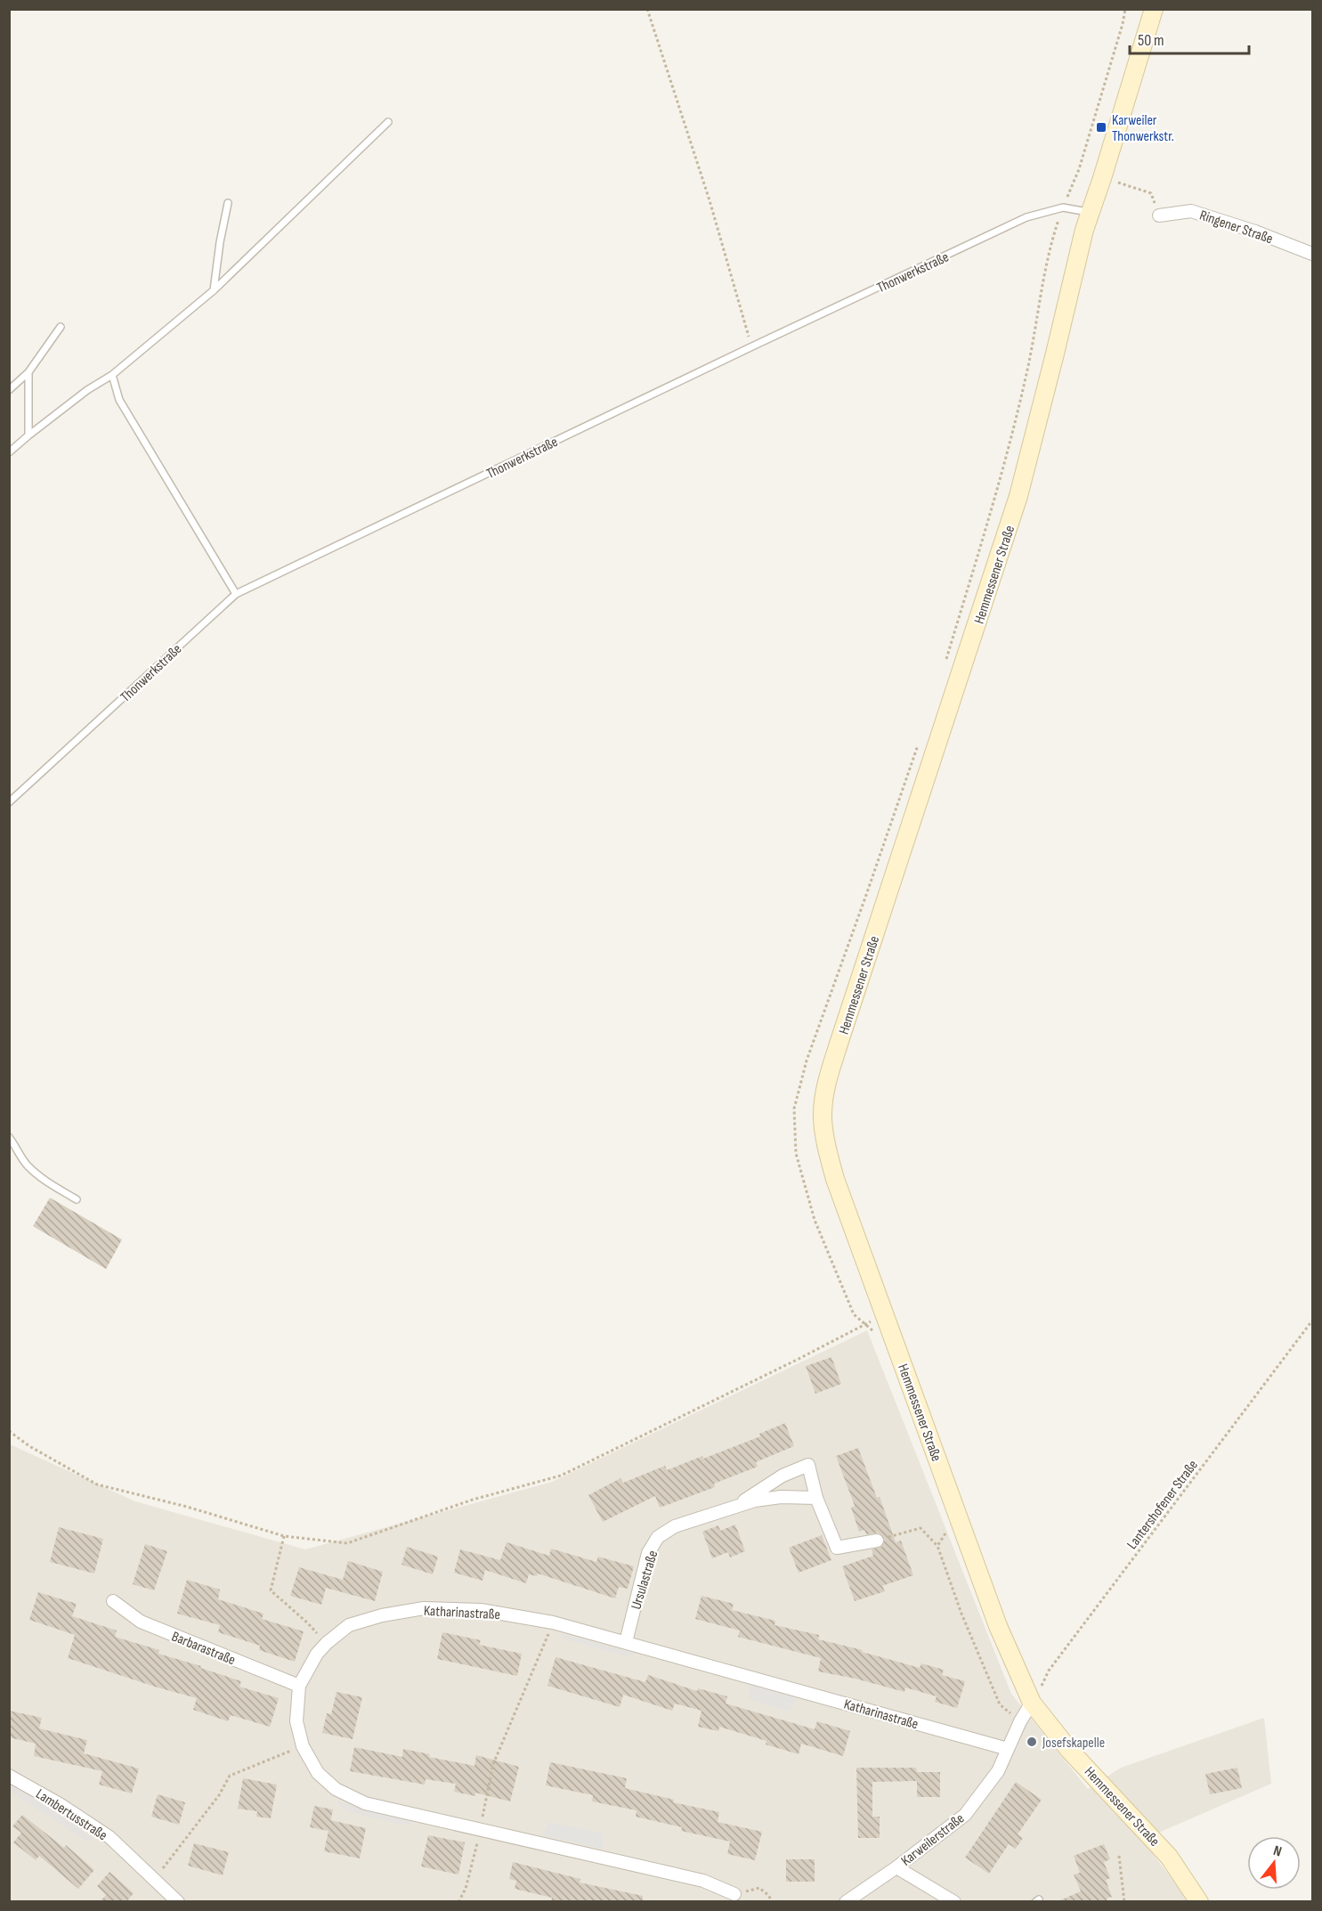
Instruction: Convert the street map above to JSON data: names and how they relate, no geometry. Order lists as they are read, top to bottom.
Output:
{
  "streets": {
    "main road": ["Hemmessener Straße"],
    "street": [
      "Ringener Straße",
      "Ursulastraße",
      "Katharinastraße",
      "Barbarastraße",
      "Lambertusstraße",
      "Karweilerstraße"
    ],
    "lane": ["Thonwerkstraße"],
    "path": ["Lantershofener Straße"]
  },
  "crossings": [
    ["Thonwerkstraße", "Hemmessener Straße"],
    ["Hemmessener Straße", "Lantershofener Straße"],
    ["Hemmessener Straße", "Karweilerstraße"],
    ["Lantershofener Straße", "Karweilerstraße"],
    ["Ursulastraße", "Katharinastraße"],
    ["Katharinastraße", "Barbarastraße"],
    ["Katharinastraße", "Karweilerstraße"]
  ],
  "places": {
    "transit": ["Karweiler Thonwerkstr."],
    "other": ["Josefskapelle"]
  },
  "scale_bar": "50 m",
  "north": "top"
}
